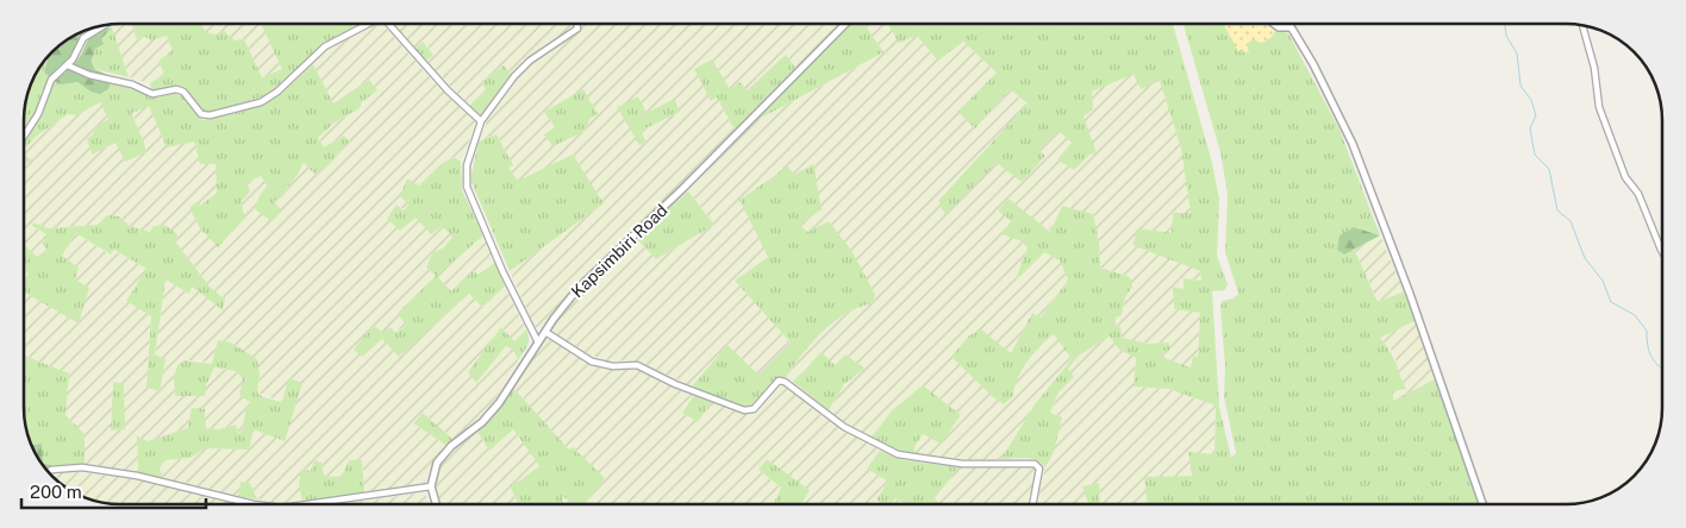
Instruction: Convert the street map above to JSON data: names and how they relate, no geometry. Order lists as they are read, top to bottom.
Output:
{
  "streets": {
    "street": ["Kapsimbiri Road"]
  },
  "scale_bar": "200 m"
}
